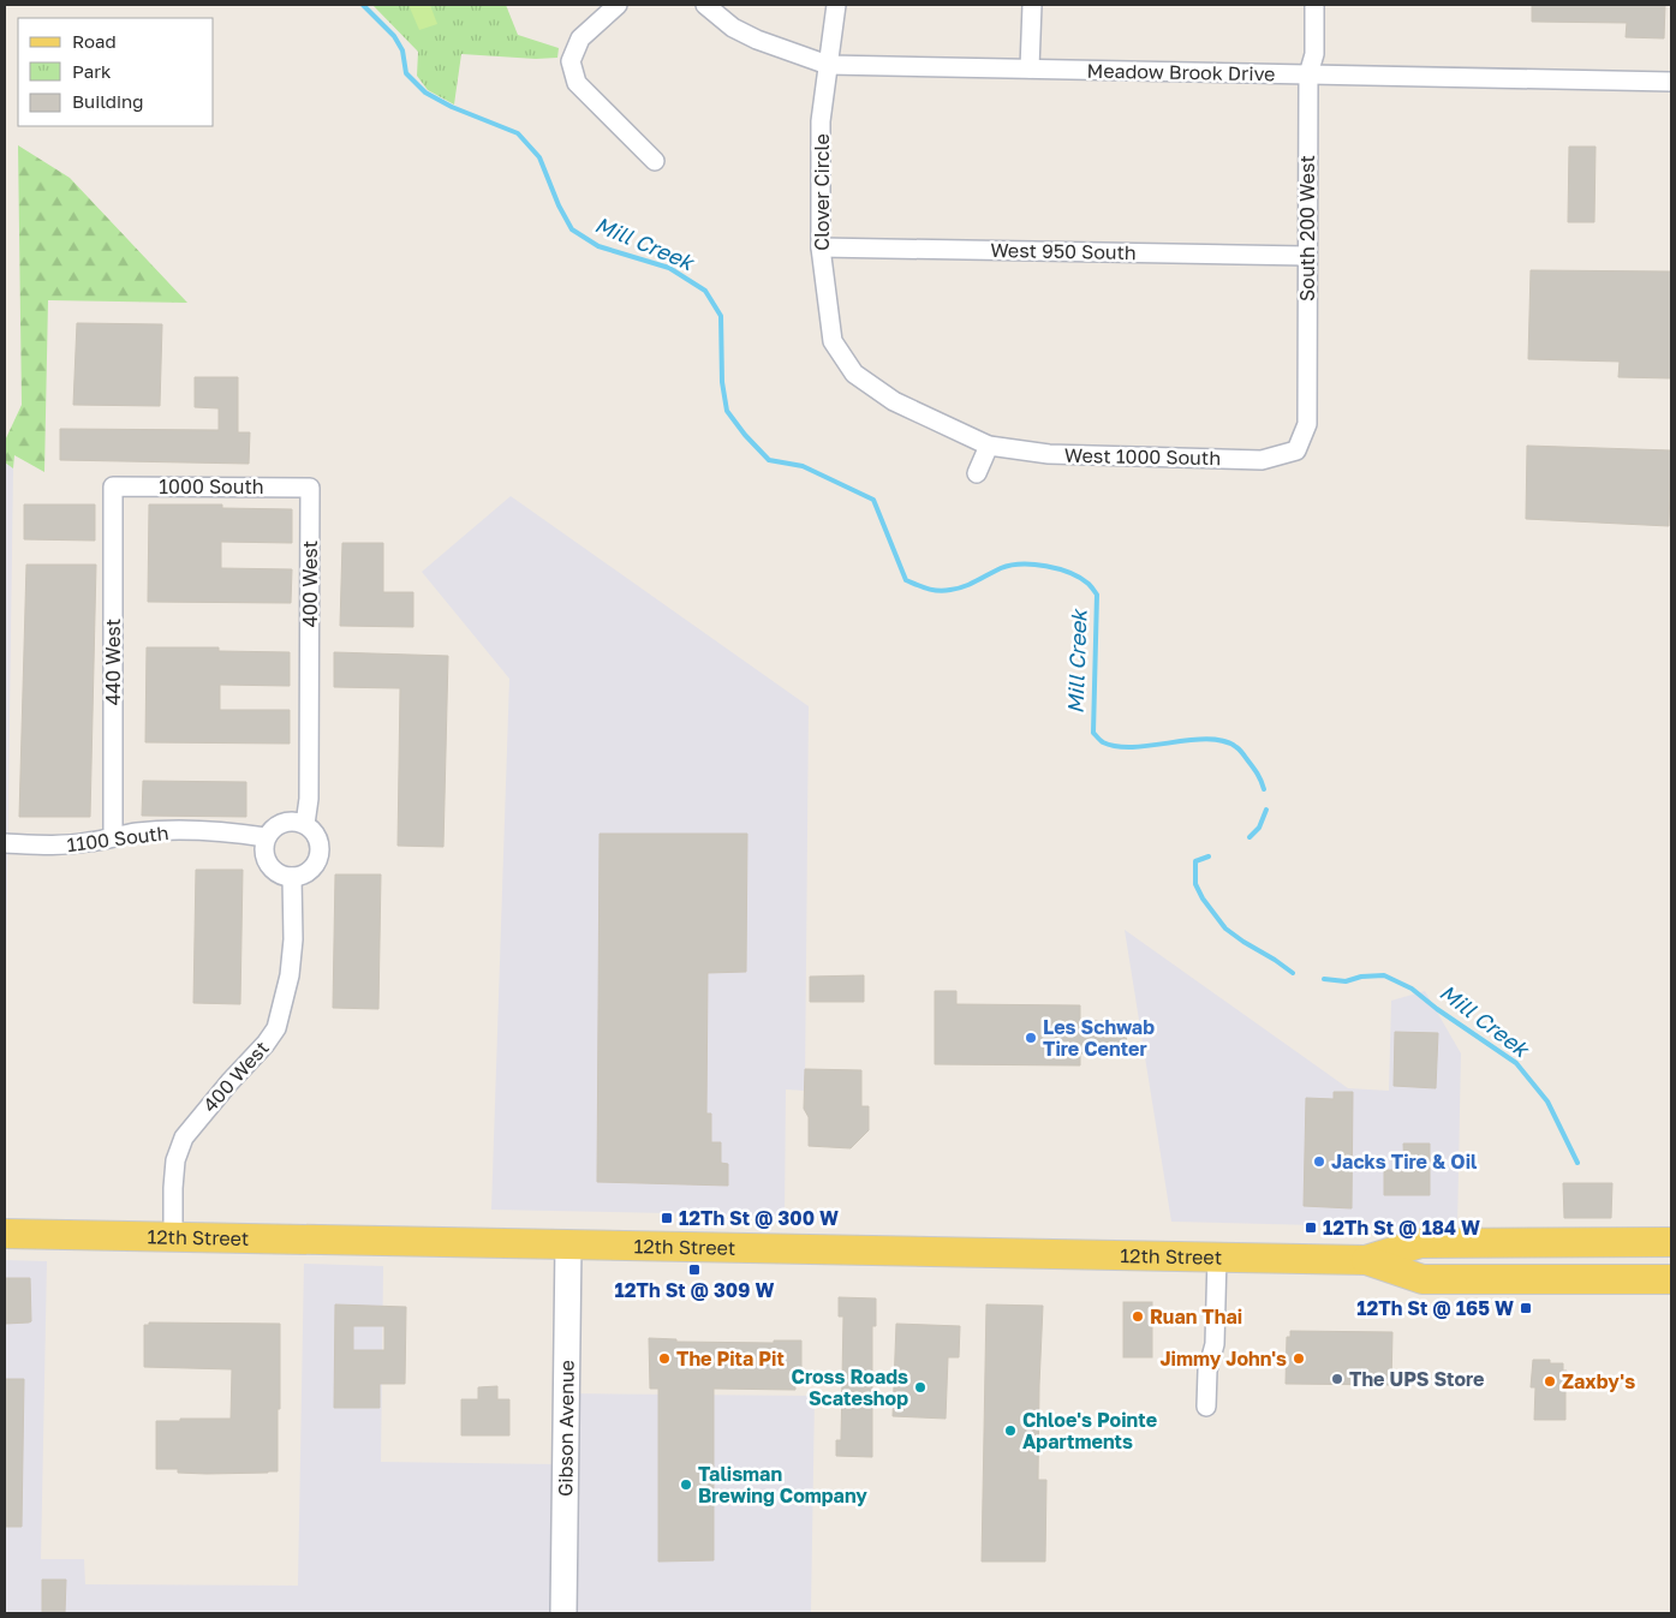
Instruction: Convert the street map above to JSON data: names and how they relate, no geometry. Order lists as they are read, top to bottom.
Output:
{
  "streets": {
    "main road": ["12th Street"],
    "street": [
      "Meadow Brook Drive",
      "Clover Circle",
      "South 200 West",
      "West 950 South",
      "West 1000 South",
      "1000 South",
      "400 West",
      "440 West",
      "1100 South",
      "Gibson Avenue"
    ]
  },
  "crossings": [
    ["Meadow Brook Drive", "Clover Circle"],
    ["Meadow Brook Drive", "South 200 West"],
    ["Clover Circle", "West 950 South"],
    ["Clover Circle", "West 1000 South"],
    ["South 200 West", "West 950 South"],
    ["South 200 West", "West 1000 South"],
    ["1000 South", "400 West"],
    ["1000 South", "440 West"],
    ["400 West", "1100 South"],
    ["400 West", "12th Street"],
    ["440 West", "1100 South"],
    ["12th Street", "Gibson Avenue"]
  ],
  "water": ["Mill Creek"],
  "places": {
    "other": [
      "Les Schwab Tire Center",
      "Jacks Tire & Oil",
      "Ruan Thai",
      "The Pita Pit",
      "Jimmy John's",
      "The UPS Store",
      "Zaxby's",
      "Cross Roads Scateshop",
      "Chloe's Pointe Apartments",
      "Talisman Brewing Company"
    ],
    "transit": [
      "12Th St @ 300 W",
      "12Th St @ 184 W",
      "12Th St @ 309 W",
      "12Th St @ 165 W"
    ]
  },
  "legend": ["Road", "Park", "Building"]
}
